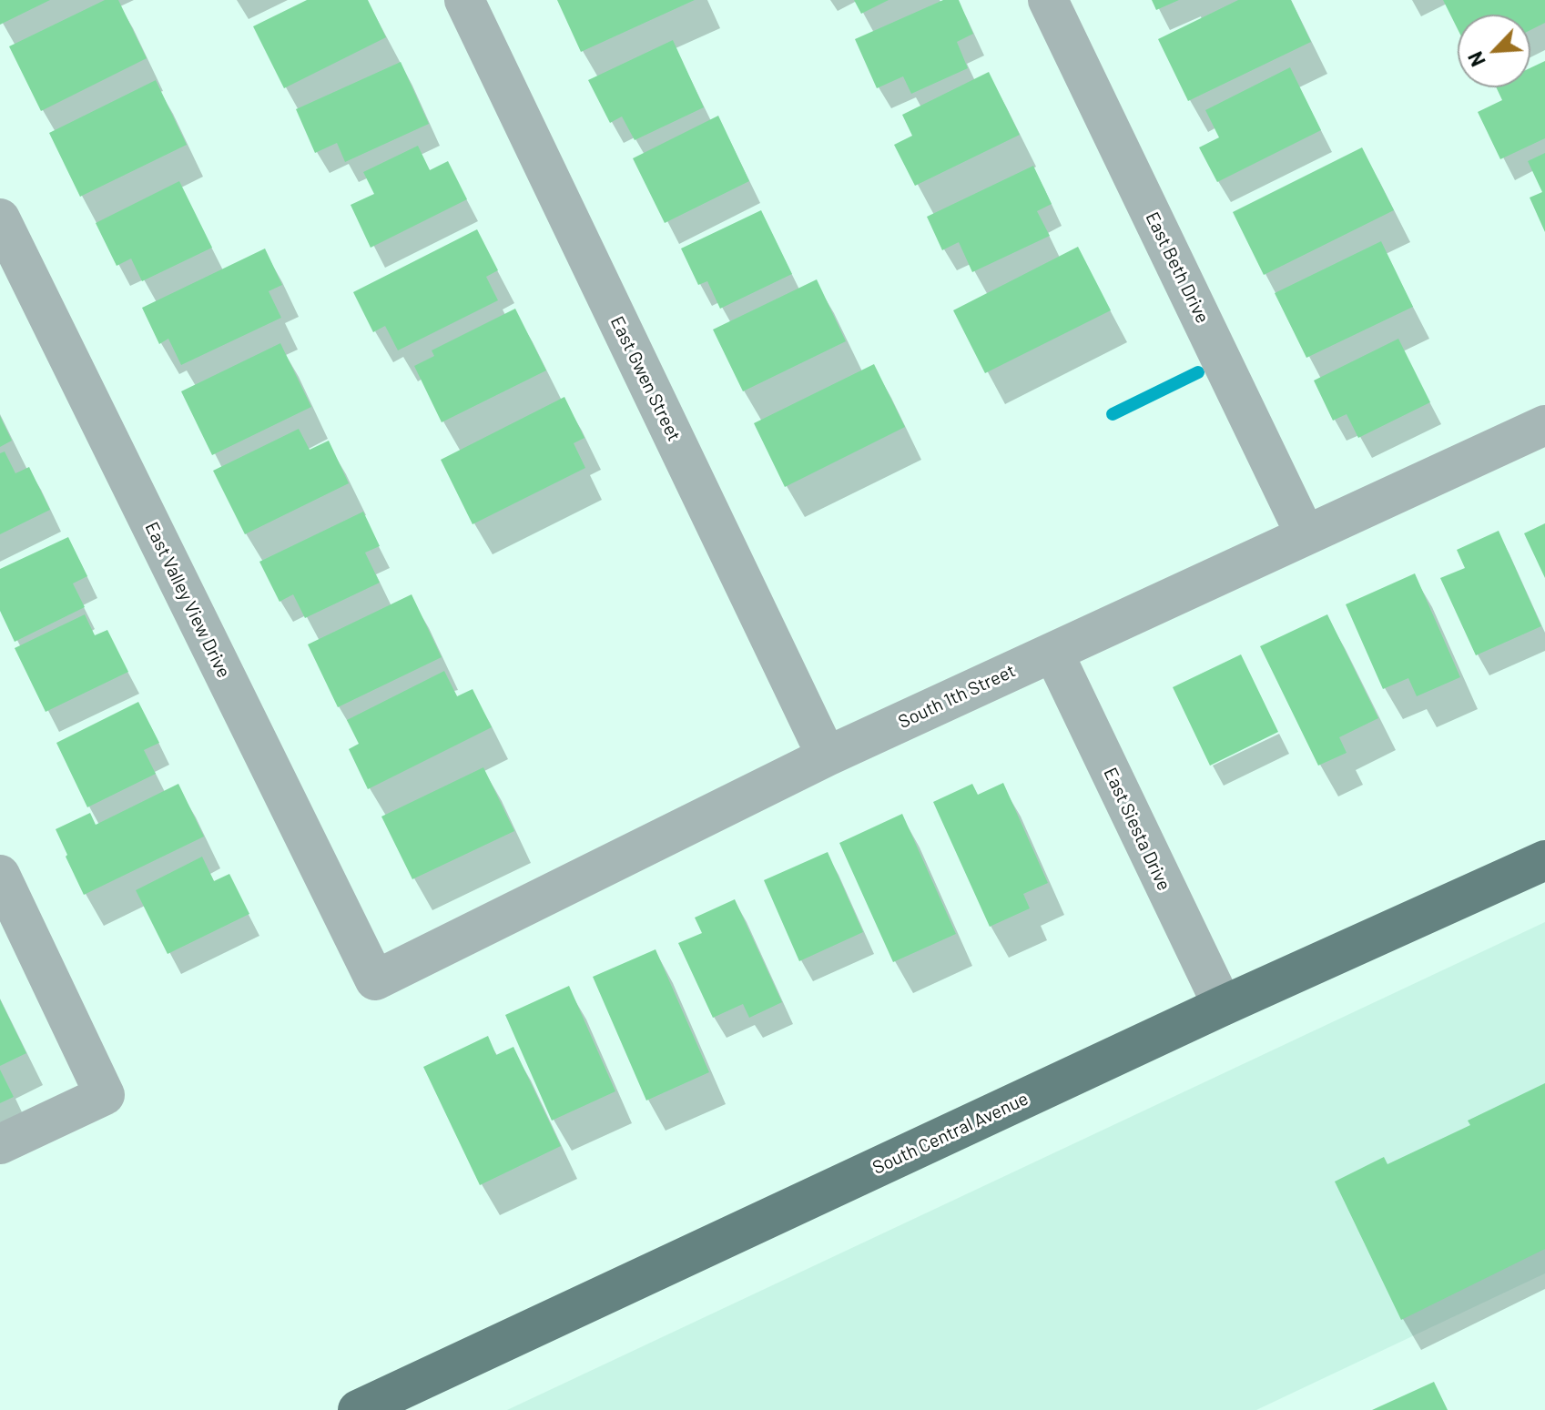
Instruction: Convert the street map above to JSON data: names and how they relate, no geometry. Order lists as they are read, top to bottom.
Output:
{
  "streets": {
    "main road": ["South Central Avenue"],
    "street": [
      "East Beth Drive",
      "East Gwen Street",
      "East Valley View Drive",
      "South 1th Street",
      "East Siesta Drive"
    ]
  },
  "crossings": [
    ["East Beth Drive", "South 1th Street"],
    ["East Gwen Street", "South 1th Street"],
    ["East Valley View Drive", "South 1th Street"],
    ["South 1th Street", "East Siesta Drive"],
    ["East Siesta Drive", "South Central Avenue"]
  ],
  "north": "bottom left"
}
